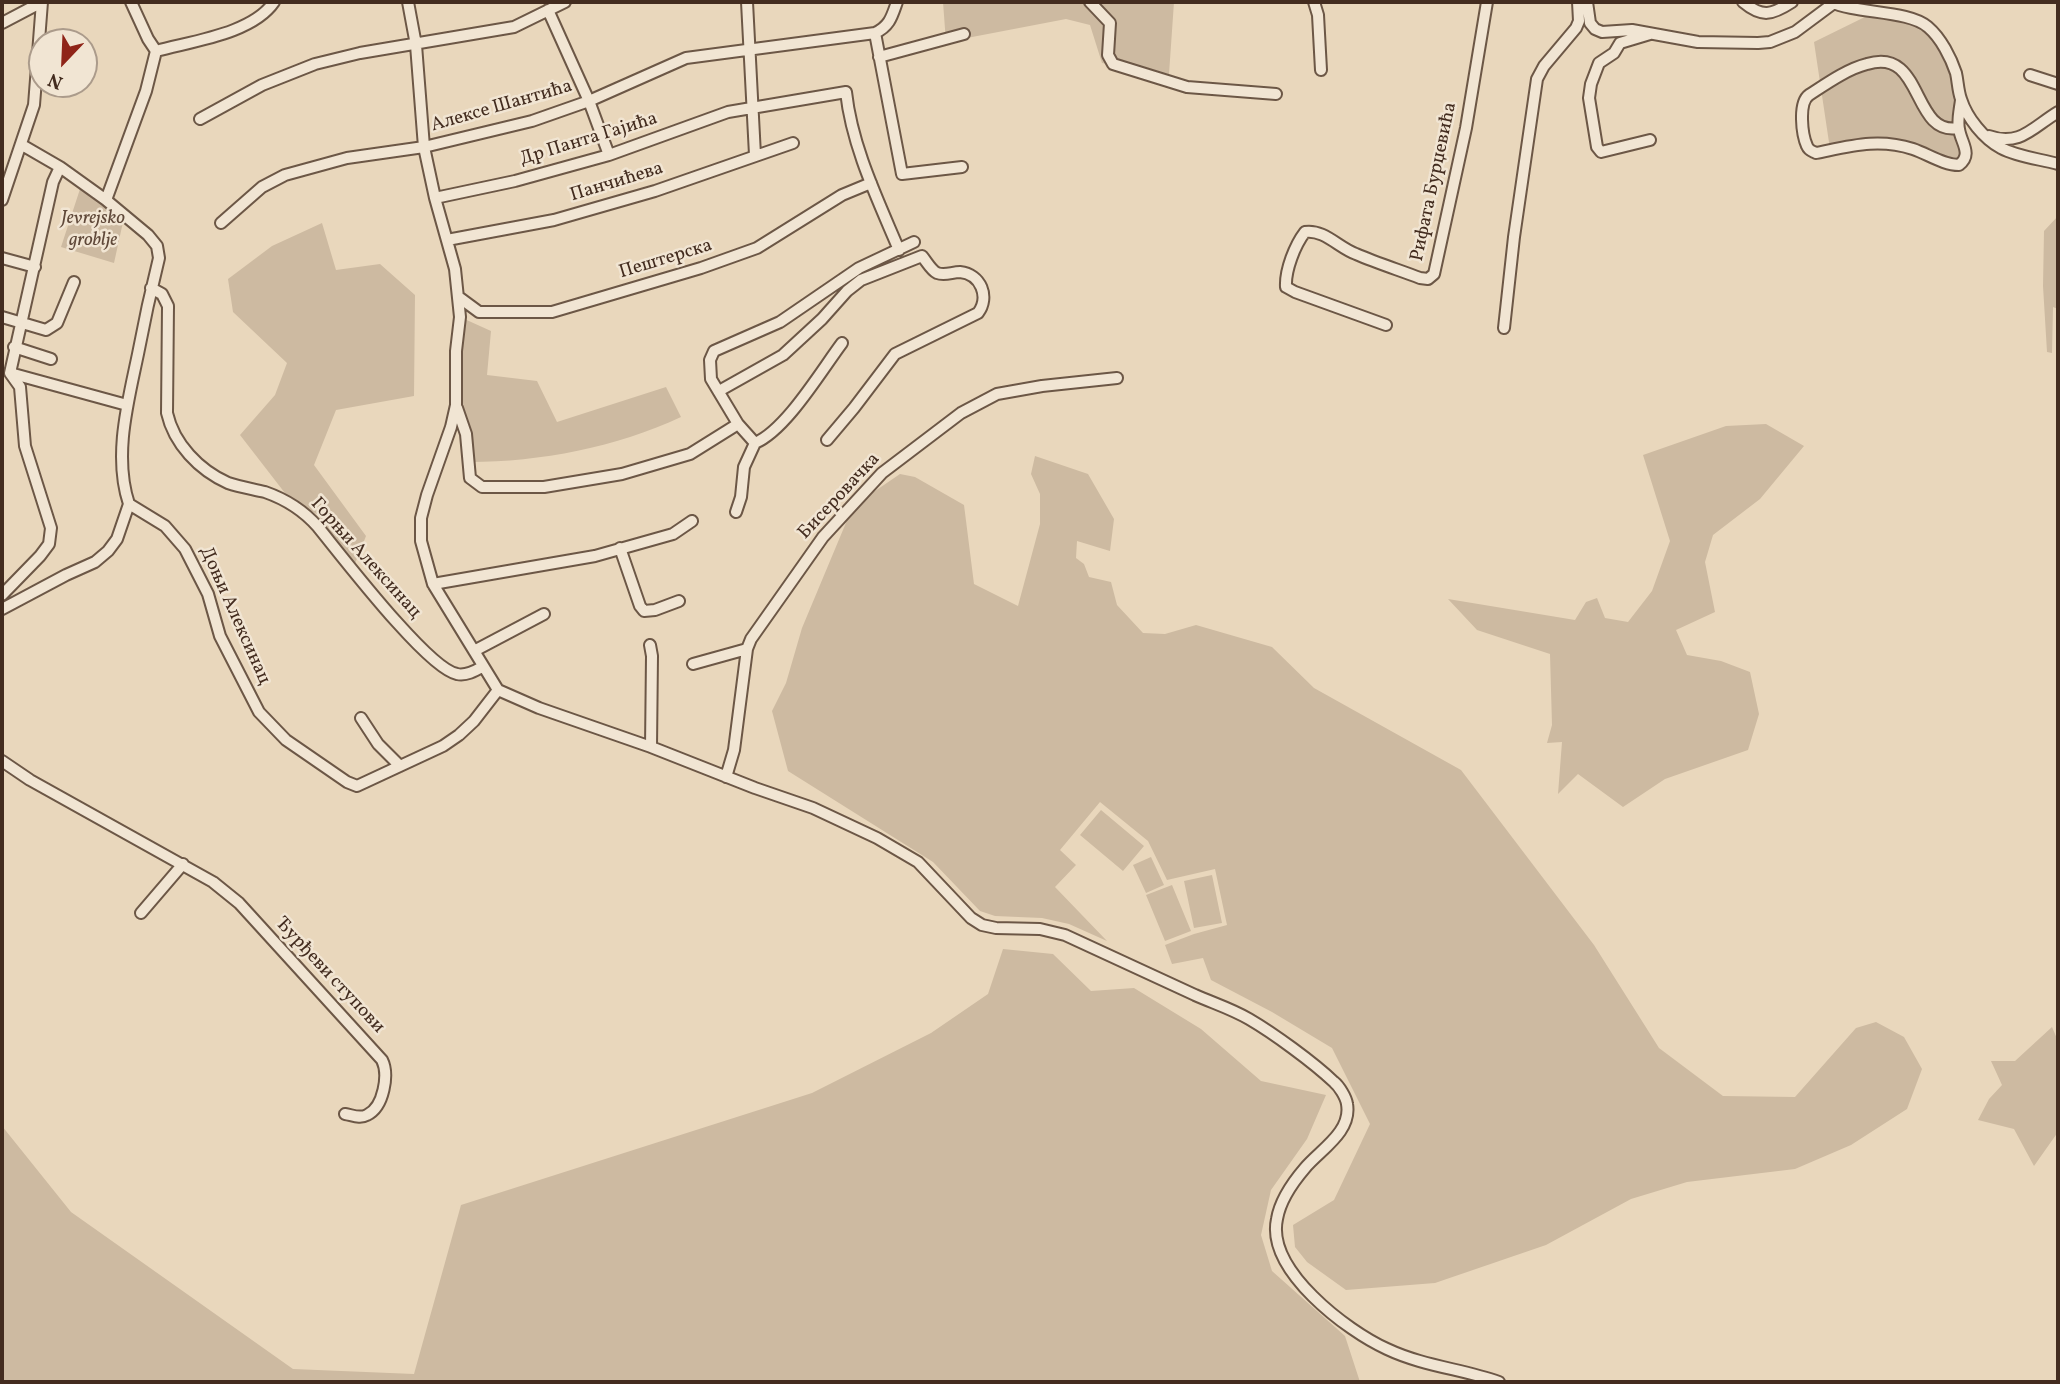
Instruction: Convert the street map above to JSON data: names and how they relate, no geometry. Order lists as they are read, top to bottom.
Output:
{
  "streets": {
    "street": [
      "Алексе Шантића",
      "Др Панта Гајића",
      "Рифата Бурџевића",
      "Панчићева",
      "Пештерска",
      "Бисеровачка",
      "Горњи Алексинац",
      "Доњи Алексинац",
      "Ђурђеви ступови"
    ]
  },
  "crossings": [
    ["Алексе Шантића", "Др Панта Гајића"],
    ["Алексе Шантића", "Горњи Алексинац"],
    ["Др Панта Гајића", "Пештерска"],
    ["Др Панта Гајића", "Горњи Алексинац"],
    ["Панчићева", "Горњи Алексинац"],
    ["Пештерска", "Горњи Алексинац"]
  ],
  "parks": ["Jevrejsko groblje"],
  "north": "bottom left"
}
